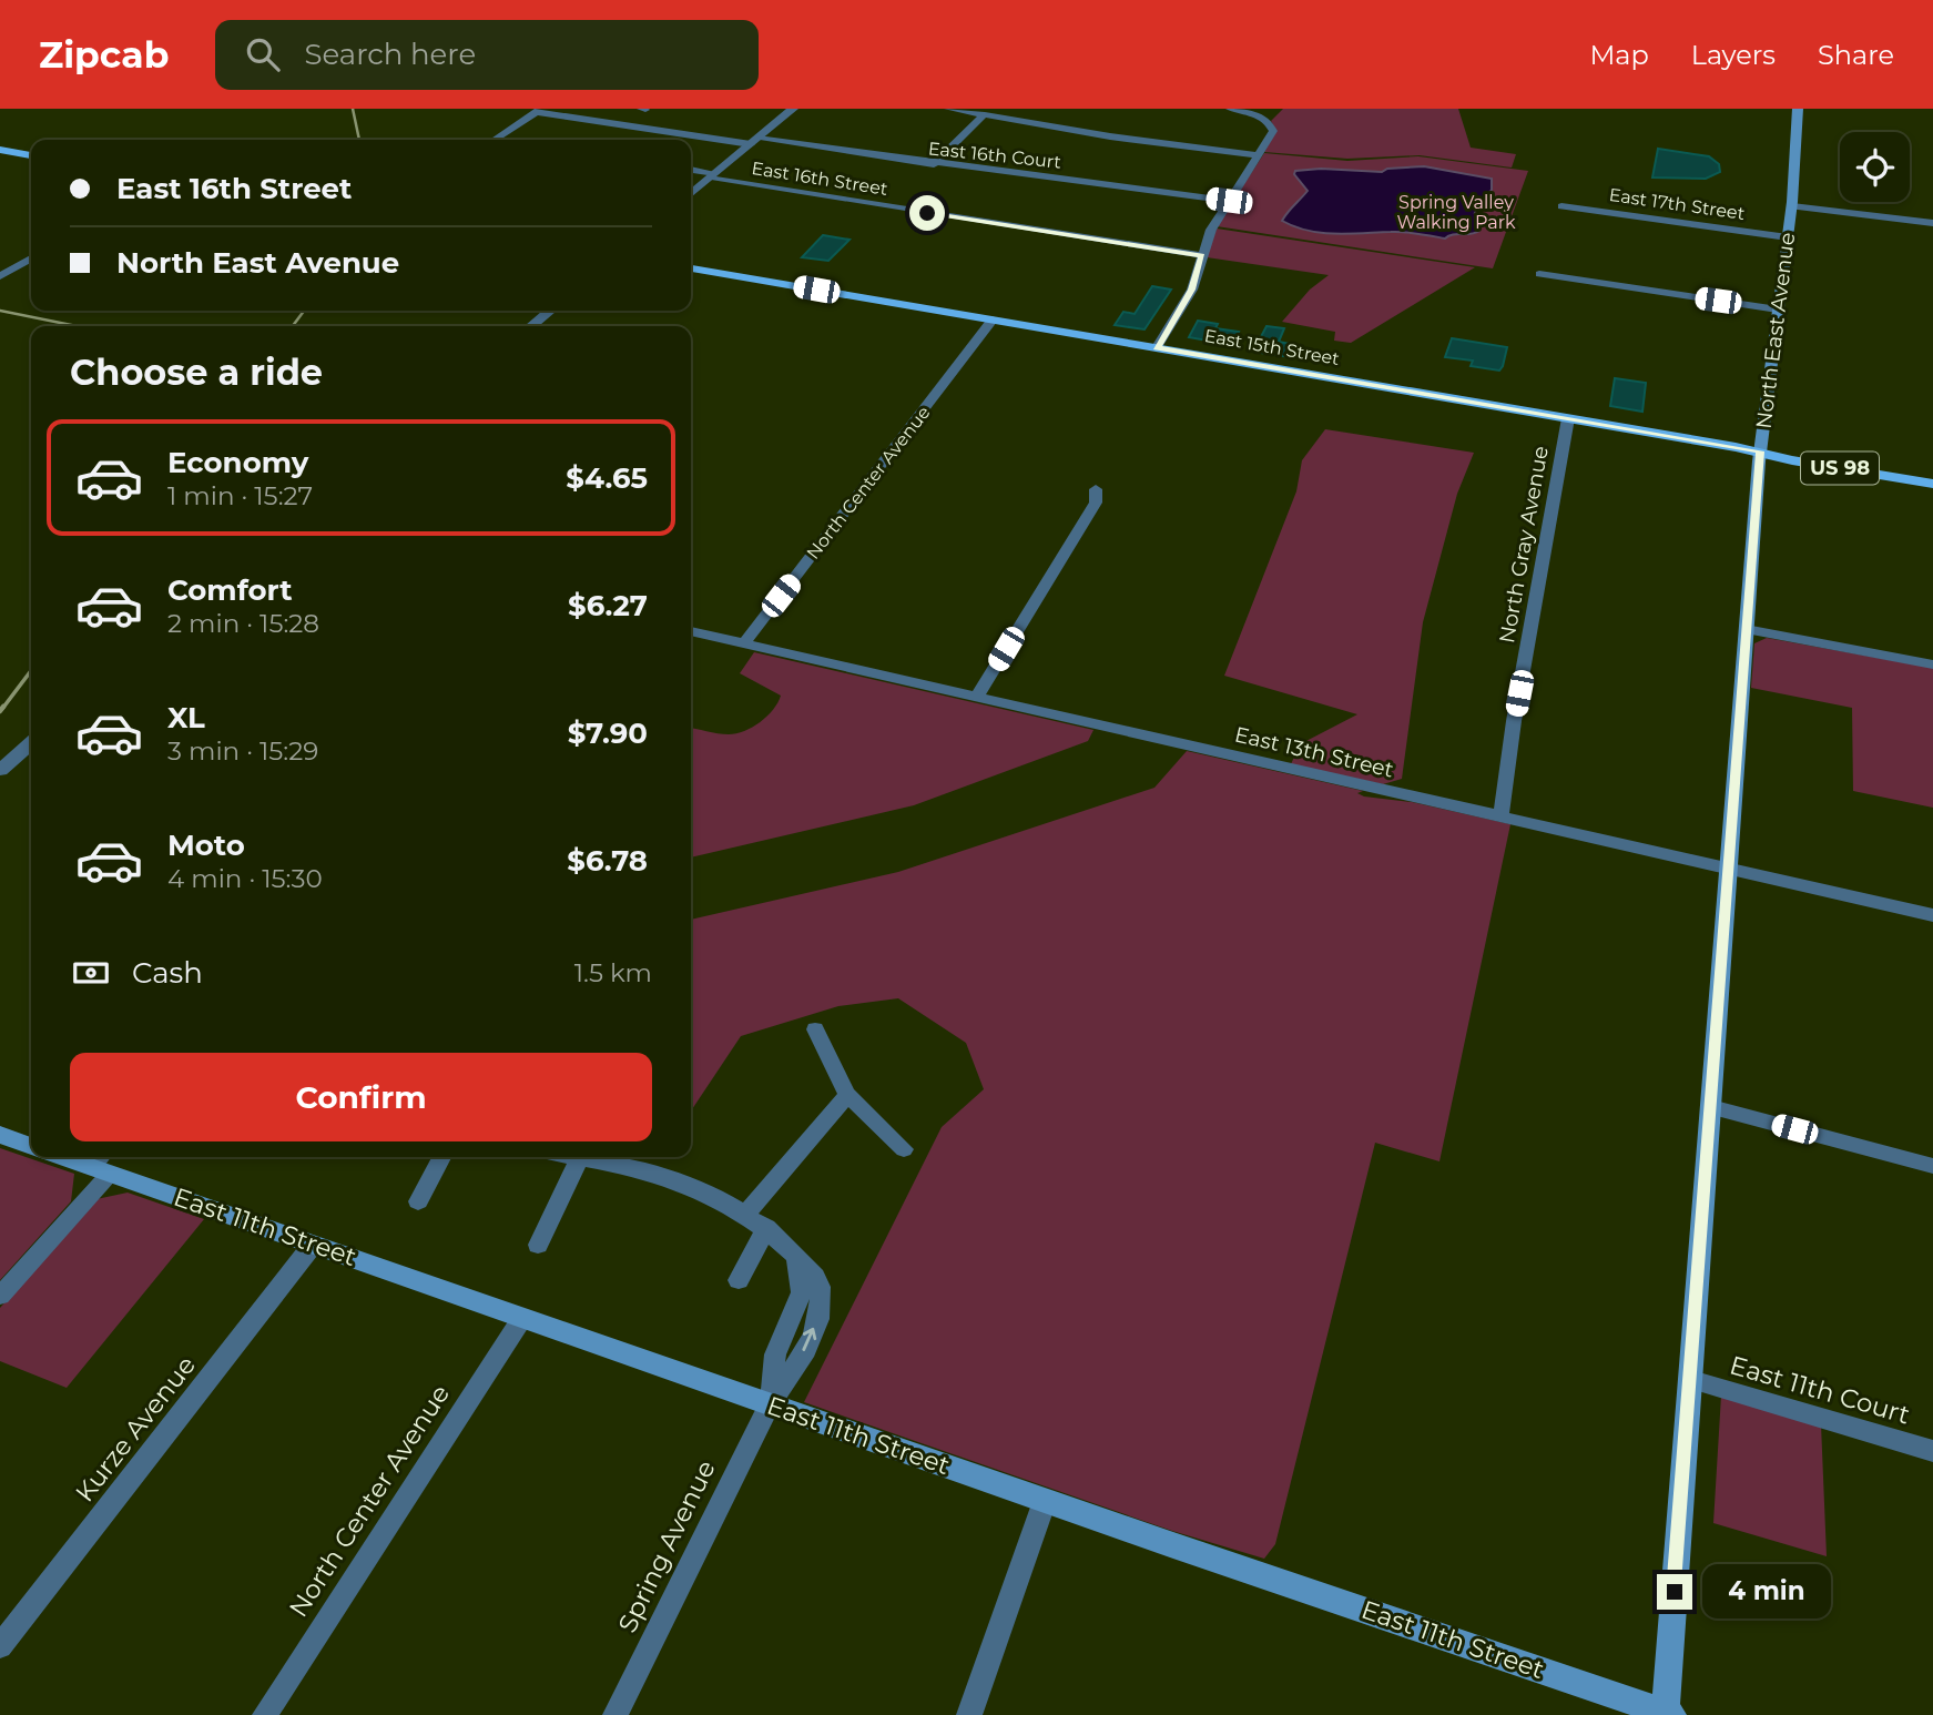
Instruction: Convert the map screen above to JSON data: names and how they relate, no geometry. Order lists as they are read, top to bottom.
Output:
{
  "streets": {
    "main road": [
      "North East Avenue",
      "East 15th Street",
      "US 98",
      "East 11th Street"
    ],
    "street": [
      "East 16th Court",
      "East 16th Street",
      "East 17th Street",
      "North Center Avenue",
      "North Gray Avenue",
      "East 13th Street",
      "East 11th Court",
      "Kurze Avenue",
      "Spring Avenue"
    ]
  },
  "crossings": [
    ["East 17th Street", "North East Avenue"],
    ["North East Avenue", "East 15th Street"],
    ["North East Avenue", "East 13th Street"],
    ["North East Avenue", "East 11th Street"],
    ["North East Avenue", "East 11th Court"],
    ["East 15th Street", "North Center Avenue"],
    ["East 15th Street", "North Gray Avenue"],
    ["North Center Avenue", "East 13th Street"],
    ["North Center Avenue", "East 11th Street"],
    ["North Gray Avenue", "East 13th Street"],
    ["East 11th Street", "Kurze Avenue"],
    ["East 11th Street", "Spring Avenue"]
  ],
  "parks": ["Spring Valley Walking Park"],
  "page": {
    "header": "Zipcab",
    "search": "Search here",
    "nav": ["Map", "Layers", "Share"],
    "banner": ["East 16th Street", "North East Avenue"],
    "heading": "Choose a ride",
    "list": [
      {
        "name": "Economy",
        "note": "1 min · 15:27",
        "value": "$4.65"
      },
      {
        "name": "Comfort",
        "note": "2 min · 15:28",
        "value": "$6.27"
      },
      {
        "name": "XL",
        "note": "3 min · 15:29",
        "value": "$7.90"
      },
      {
        "name": "Moto",
        "note": "4 min · 15:30",
        "value": "$6.78"
      }
    ],
    "pay": ["Cash", "1.5 km"],
    "buttons": "Confirm",
    "bubble": "4 min"
  }
}
